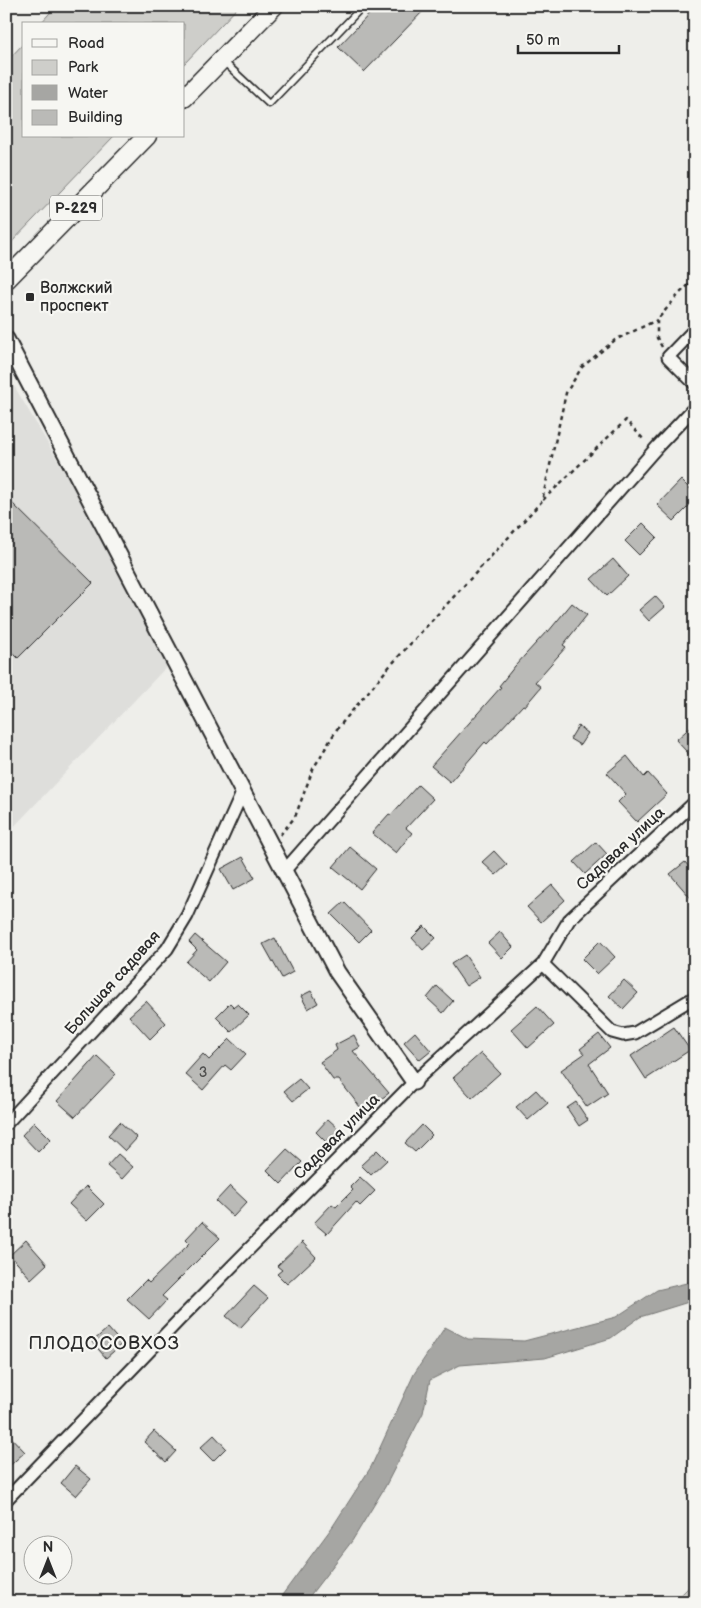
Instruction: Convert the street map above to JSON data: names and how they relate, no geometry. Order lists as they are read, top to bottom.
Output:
{
  "streets": {
    "main road": ["Р-229"],
    "street": ["Садовая улица", "Большая садовая"]
  },
  "districts": ["ПЛОДОСОВХОЗ"],
  "places": {
    "transit": ["Волжский проспект"]
  },
  "house_numbers": ["3"],
  "legend": [
    "Road",
    "Park",
    "Water",
    "Building"
  ],
  "scale_bar": "50 m",
  "north": "top"
}
